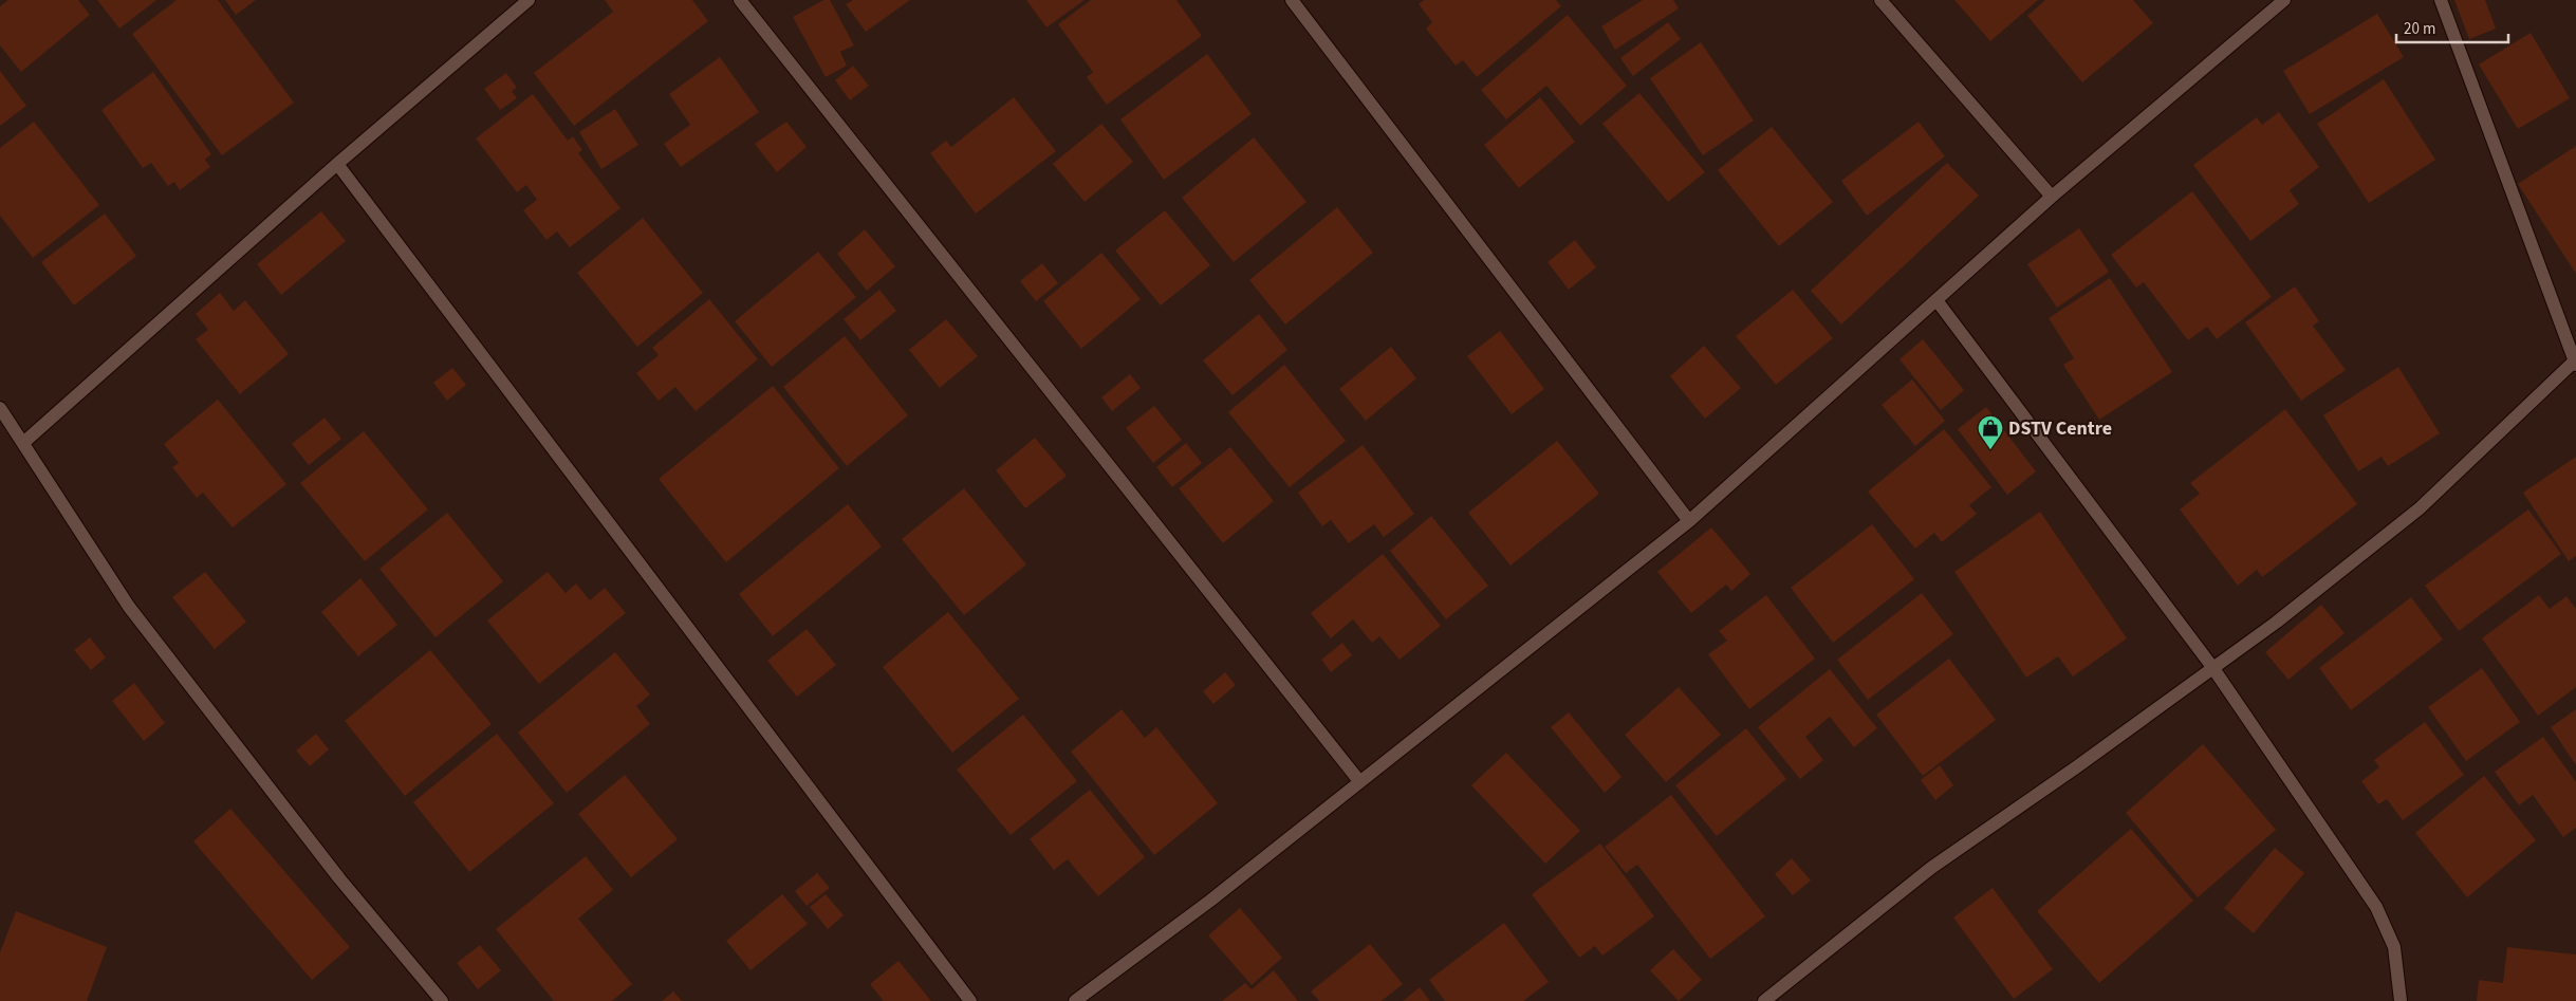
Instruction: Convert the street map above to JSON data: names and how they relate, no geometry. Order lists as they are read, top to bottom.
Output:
{
  "places": {
    "shop": ["DSTV Centre"]
  },
  "scale_bar": "20 m"
}
